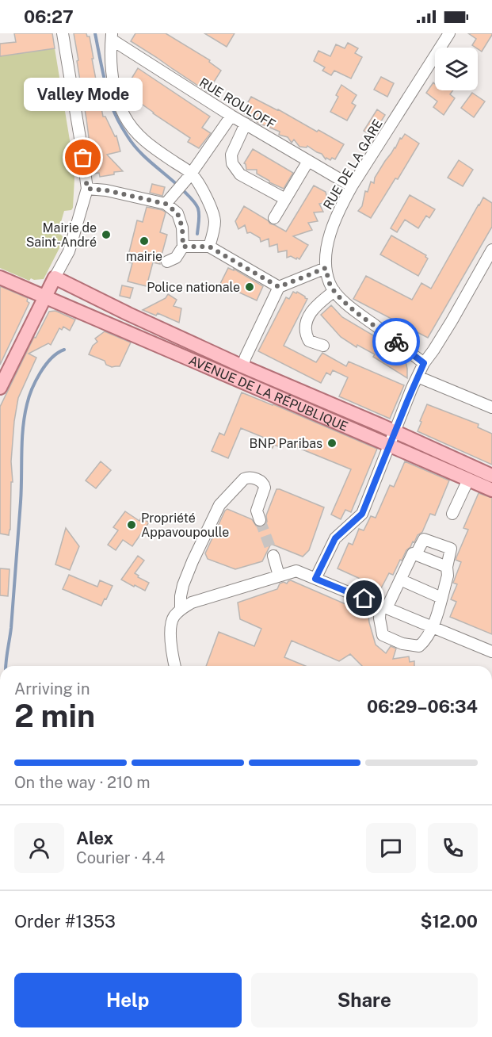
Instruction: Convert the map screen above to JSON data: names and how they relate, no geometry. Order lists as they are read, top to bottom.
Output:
{
  "streets": {
    "main road": ["AVENUE DE LA RÉPUBLIQUE"],
    "street": ["RUE ROULOFF", "RUE DE LA GARE"]
  },
  "crossings": [
    ["RUE ROULOFF", "RUE DE LA GARE"]
  ],
  "places": [
    "Valley Mode",
    "Mairie de Saint-André",
    "mairie",
    "Police nationale",
    "BNP Paribas",
    "Propriété Appavoupoulle"
  ],
  "page": {
    "status": "06:27",
    "bubble": "Valley Mode",
    "heading": ["2 min", "Arriving in", "06:29–06:34"],
    "panel": [
      "Alex",
      "Courier · 4.4",
      "Order #1353",
      "$12.00"
    ],
    "bar": "On the way · 210 m",
    "buttons": ["Help", "Share"]
  }
}
